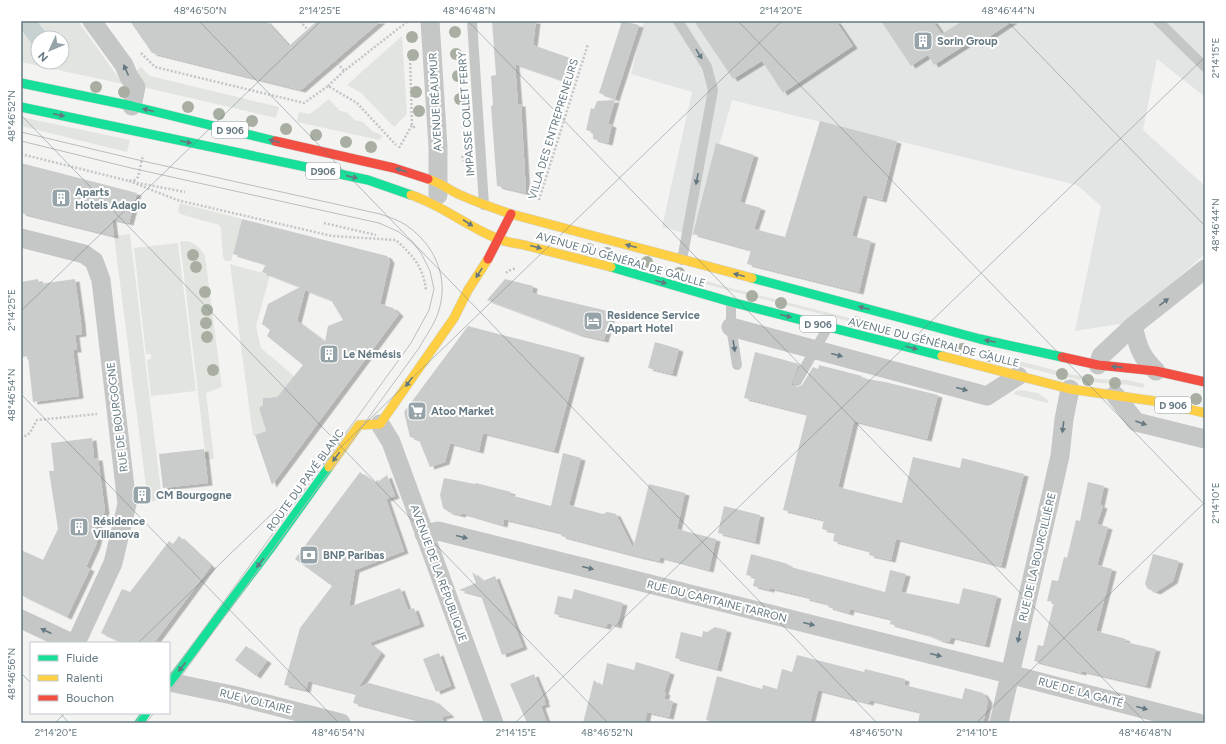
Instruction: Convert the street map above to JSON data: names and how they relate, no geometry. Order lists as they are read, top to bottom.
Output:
{
  "streets": {
    "main road": [
      "D 906",
      "D906",
      "AVENUE DU GÉNÉRAL DE GAULLE",
      "ROUTE DU PAVÉ BLANC"
    ],
    "street": [
      "AVENUE RÉAUMUR",
      "RUE DE BOURGOGNE",
      "RUE DE LA BOURCILLIÈRE",
      "AVENUE DE LA RÉPUBLIQUE",
      "RUE DU CAPITAINE TARRON",
      "RUE DE LA GAITÉ",
      "RUE VOLTAIRE"
    ],
    "lane": ["IMPASSE COLLET FERRY"],
    "path": ["VILLA DES ENTREPRENEURS"]
  },
  "crossings": [
    ["AVENUE RÉAUMUR", "AVENUE DU GÉNÉRAL DE GAULLE"],
    ["IMPASSE COLLET FERRY", "AVENUE DU GÉNÉRAL DE GAULLE"],
    ["VILLA DES ENTREPRENEURS", "AVENUE DU GÉNÉRAL DE GAULLE"],
    ["AVENUE DU GÉNÉRAL DE GAULLE", "RUE DE LA BOURCILLIÈRE"],
    ["ROUTE DU PAVÉ BLANC", "AVENUE DE LA RÉPUBLIQUE"],
    ["RUE DE LA BOURCILLIÈRE", "RUE DU CAPITAINE TARRON"],
    ["RUE DE LA BOURCILLIÈRE", "RUE DE LA GAITÉ"],
    ["AVENUE DE LA RÉPUBLIQUE", "RUE DU CAPITAINE TARRON"],
    ["RUE DU CAPITAINE TARRON", "RUE DE LA GAITÉ"]
  ],
  "one_way": [
    "ROUTE DU PAVÉ BLANC",
    "RUE DE LA BOURCILLIÈRE",
    "RUE DU CAPITAINE TARRON",
    "RUE DE LA GAITÉ"
  ],
  "places": {
    "building": [
      "Sorin Group",
      "Aparts Hotels Adagio",
      "Le Némésis",
      "CM Bourgogne",
      "Résidence Villanova"
    ],
    "hotel": ["Residence Service Appart Hotel"],
    "supermarket": ["Atoo Market"],
    "bank": ["BNP Paribas"]
  },
  "legend": ["Fluide", "Ralenti", "Bouchon"],
  "north": "bottom left",
  "coordinates": [
    "48°46'50\"N",
    "2°14'25\"E",
    "48°46'48\"N",
    "2°14'20\"E",
    "48°46'44\"N",
    "2°14'15\"E",
    "48°46'52\"N",
    "48°46'54\"N",
    "2°14'10\"E",
    "48°46'56\"N"
  ]
}
